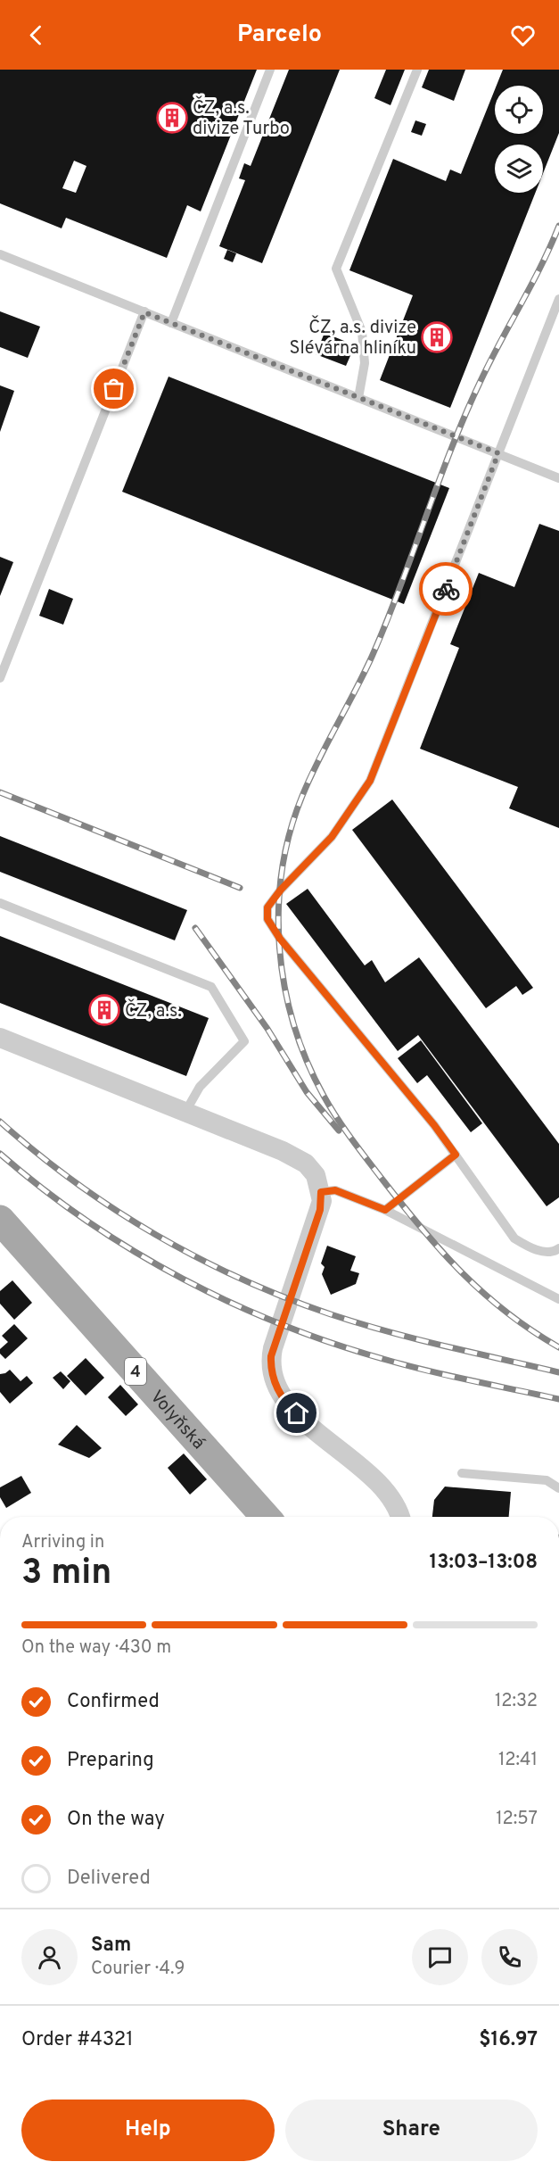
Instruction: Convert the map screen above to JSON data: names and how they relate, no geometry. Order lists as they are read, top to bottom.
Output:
{
  "streets": {
    "main road": ["4", "Volyňská"]
  },
  "places": {
    "building": ["ČZ, a.s. divize Turbo", "ČZ, a.s. divize Slévárna hliníku", "ČZ, a.s."]
  },
  "page": {
    "header": "Parcelo",
    "heading": ["3 min", "Arriving in", "13:03–13:08"],
    "panel": [
      "Sam",
      "Courier · 4.9",
      "Order #4321",
      "$16.97"
    ],
    "bar": "On the way · 430 m",
    "list": [
      ["Confirmed", "12:32"],
      ["Preparing", "12:41"],
      ["On the way", "12:57"],
      "Delivered"
    ],
    "buttons": ["Help", "Share"]
  }
}
